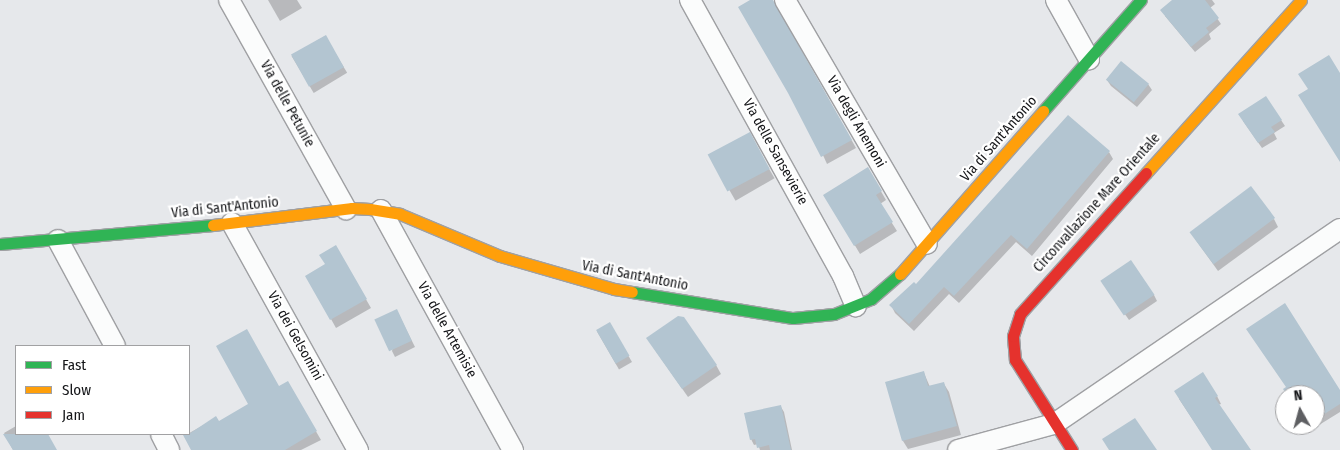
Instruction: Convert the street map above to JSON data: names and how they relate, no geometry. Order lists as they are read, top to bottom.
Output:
{
  "streets": {
    "street": [
      "Via delle Petunie",
      "Via degli Anemoni",
      "Via di Sant'Antonio",
      "Via delle Sansevierie",
      "Circonvallazione Mare Orientale",
      "Via delle Artemisie",
      "Via dei Gelsomini"
    ]
  },
  "crossings": [
    ["Via delle Petunie", "Via di Sant'Antonio"],
    ["Via degli Anemoni", "Via di Sant'Antonio"],
    ["Via di Sant'Antonio", "Via delle Sansevierie"],
    ["Via di Sant'Antonio", "Via delle Artemisie"],
    ["Via di Sant'Antonio", "Via dei Gelsomini"]
  ],
  "legend": ["Fast", "Slow", "Jam"],
  "north": "top"
}
